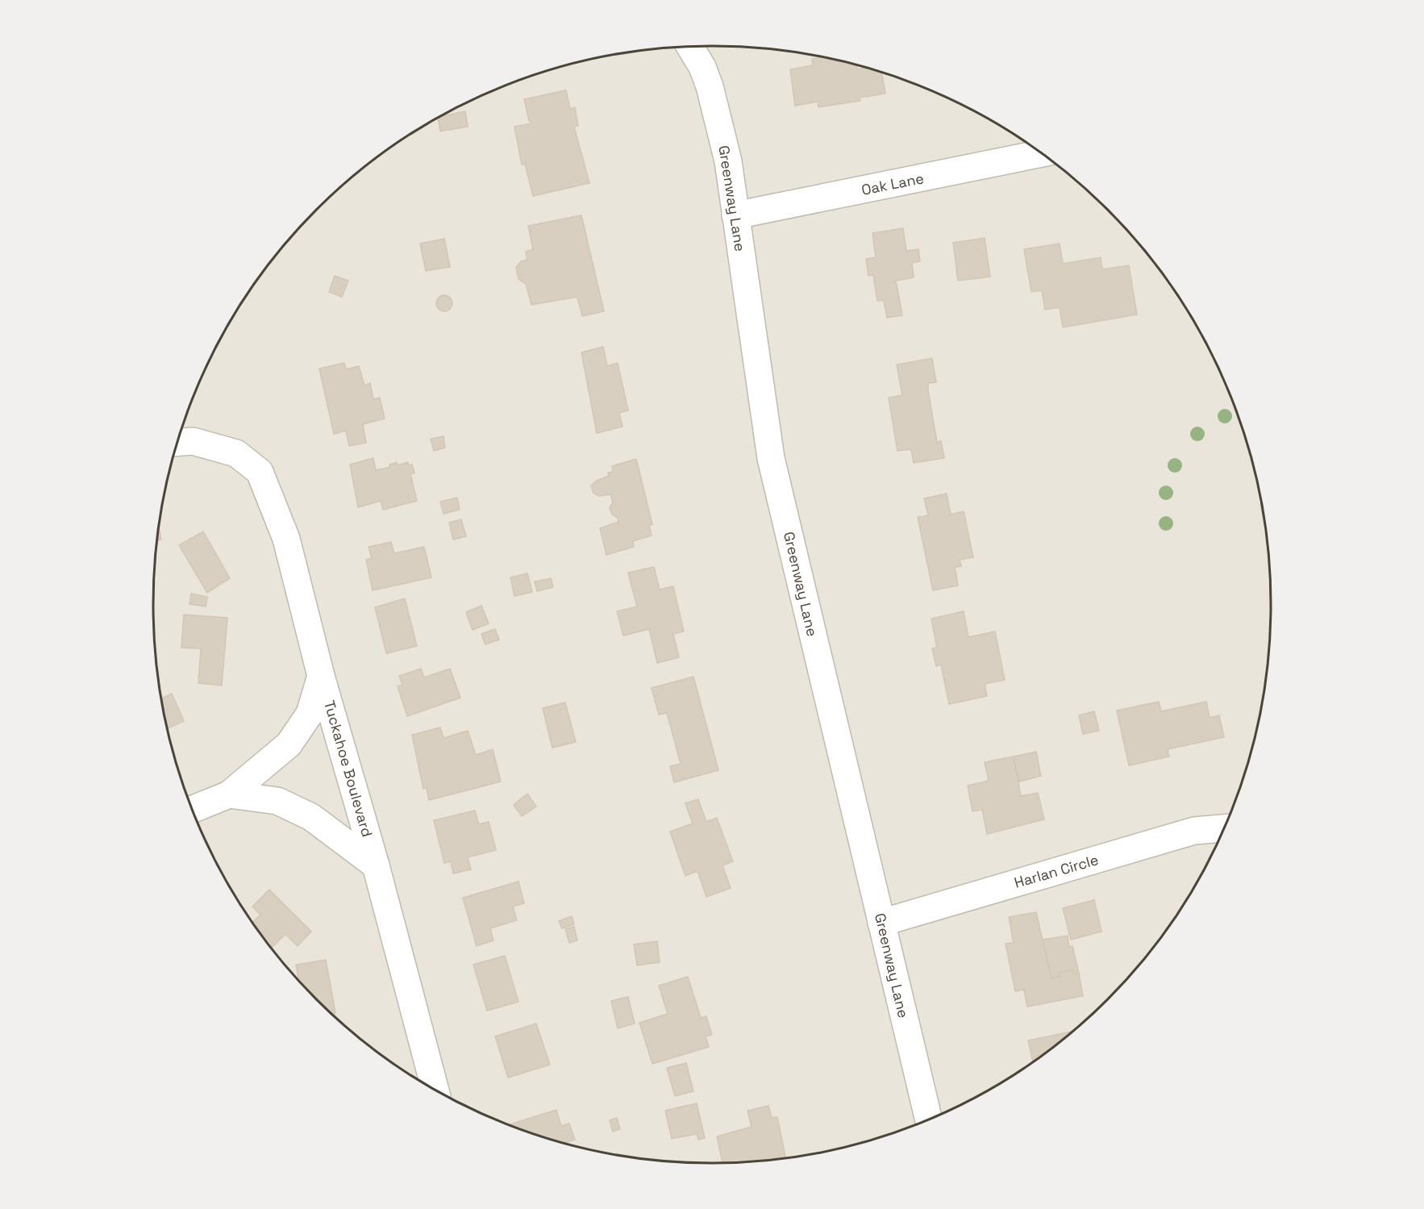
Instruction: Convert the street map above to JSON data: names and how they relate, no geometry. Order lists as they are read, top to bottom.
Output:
{
  "streets": {
    "street": [
      "Oak Lane",
      "Greenway Lane",
      "Tuckahoe Boulevard",
      "Harlan Circle"
    ]
  },
  "crossings": [
    ["Oak Lane", "Greenway Lane"],
    ["Greenway Lane", "Harlan Circle"]
  ]
}
